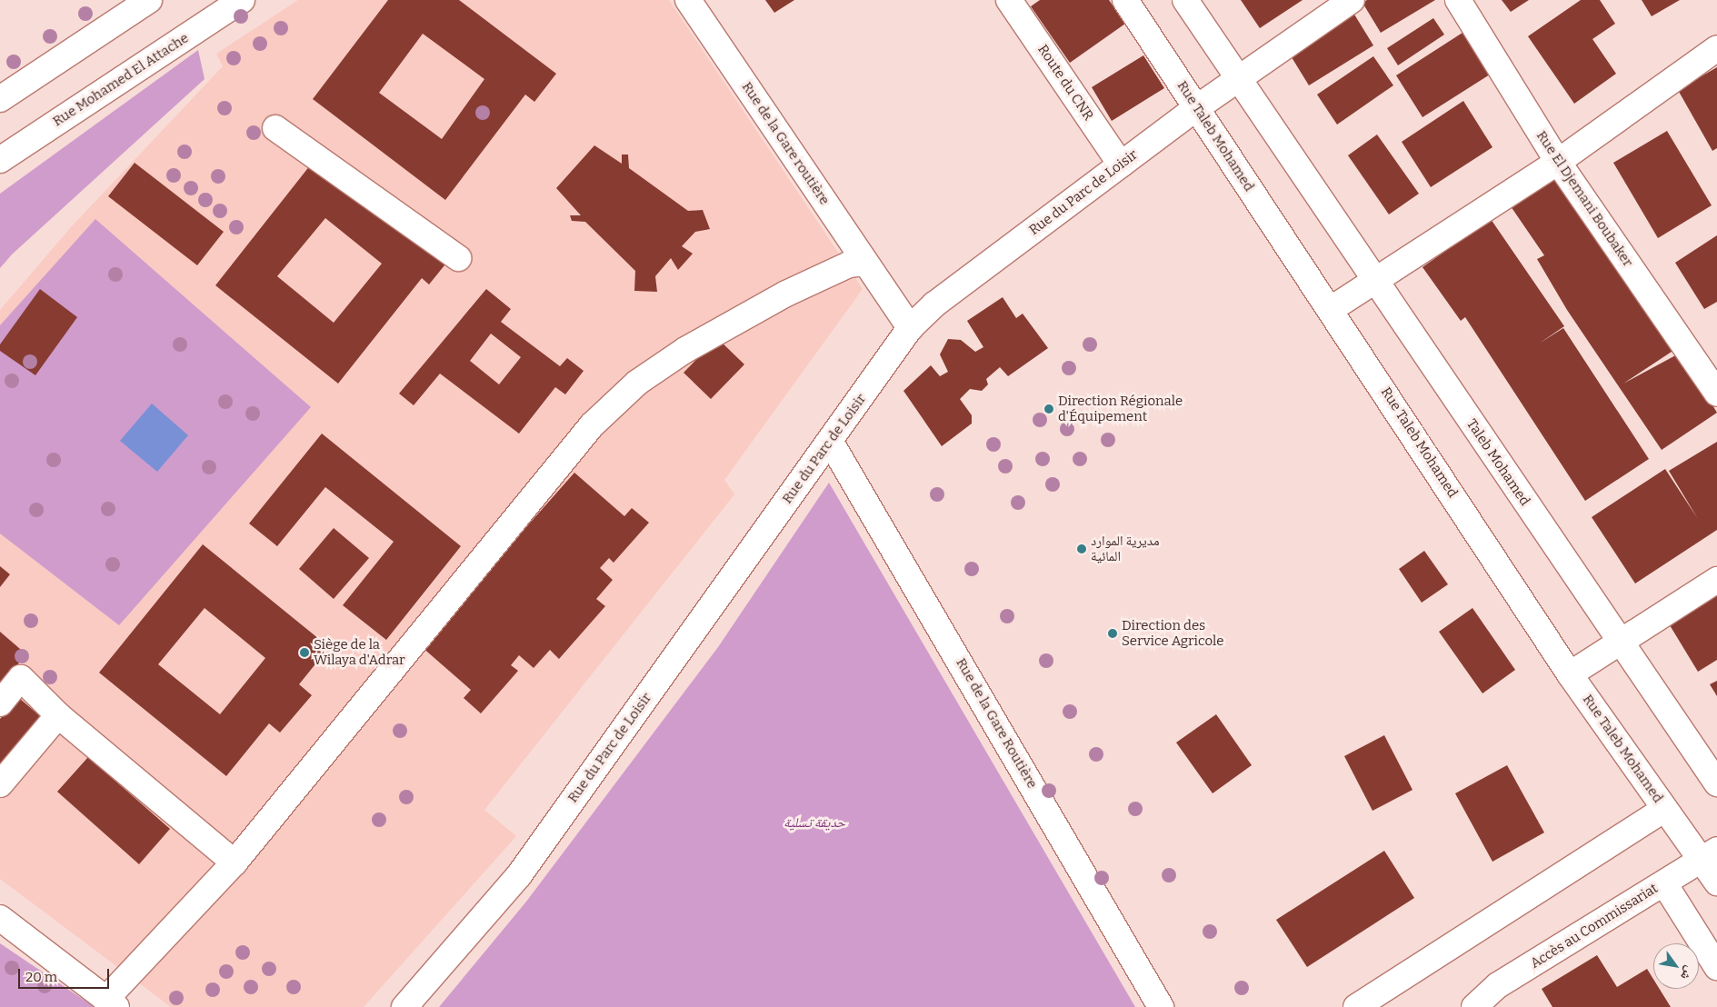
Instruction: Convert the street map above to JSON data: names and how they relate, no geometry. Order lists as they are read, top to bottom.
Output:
{
  "streets": {
    "street": [
      "Rue Mohamed El Attache",
      "Route du CNR",
      "Rue Taleb Mohamed",
      "Rue de la Gare routière",
      "Rue du Parc de Loisir",
      "Rue El Djemani Boubaker",
      "Taleb Mohamed",
      "Rue de la Gare Routière",
      "Accès au Commissariat"
    ]
  },
  "crossings": [
    ["Route du CNR", "Rue du Parc de Loisir"],
    ["Rue Taleb Mohamed", "Rue du Parc de Loisir"],
    ["Rue Taleb Mohamed", "Accès au Commissariat"],
    ["Rue de la Gare routière", "Rue du Parc de Loisir"],
    ["Rue du Parc de Loisir", "Rue de la Gare Routière"]
  ],
  "parks": ["حديقة تسلية"],
  "places": [
    "Direction Régionale d'Équipement",
    "مديرية الموارد المائية",
    "Direction des Service Agricole",
    "Siège de la Wilaya d'Adrar"
  ],
  "scale_bar": "20 m",
  "north": "bottom right"
}
